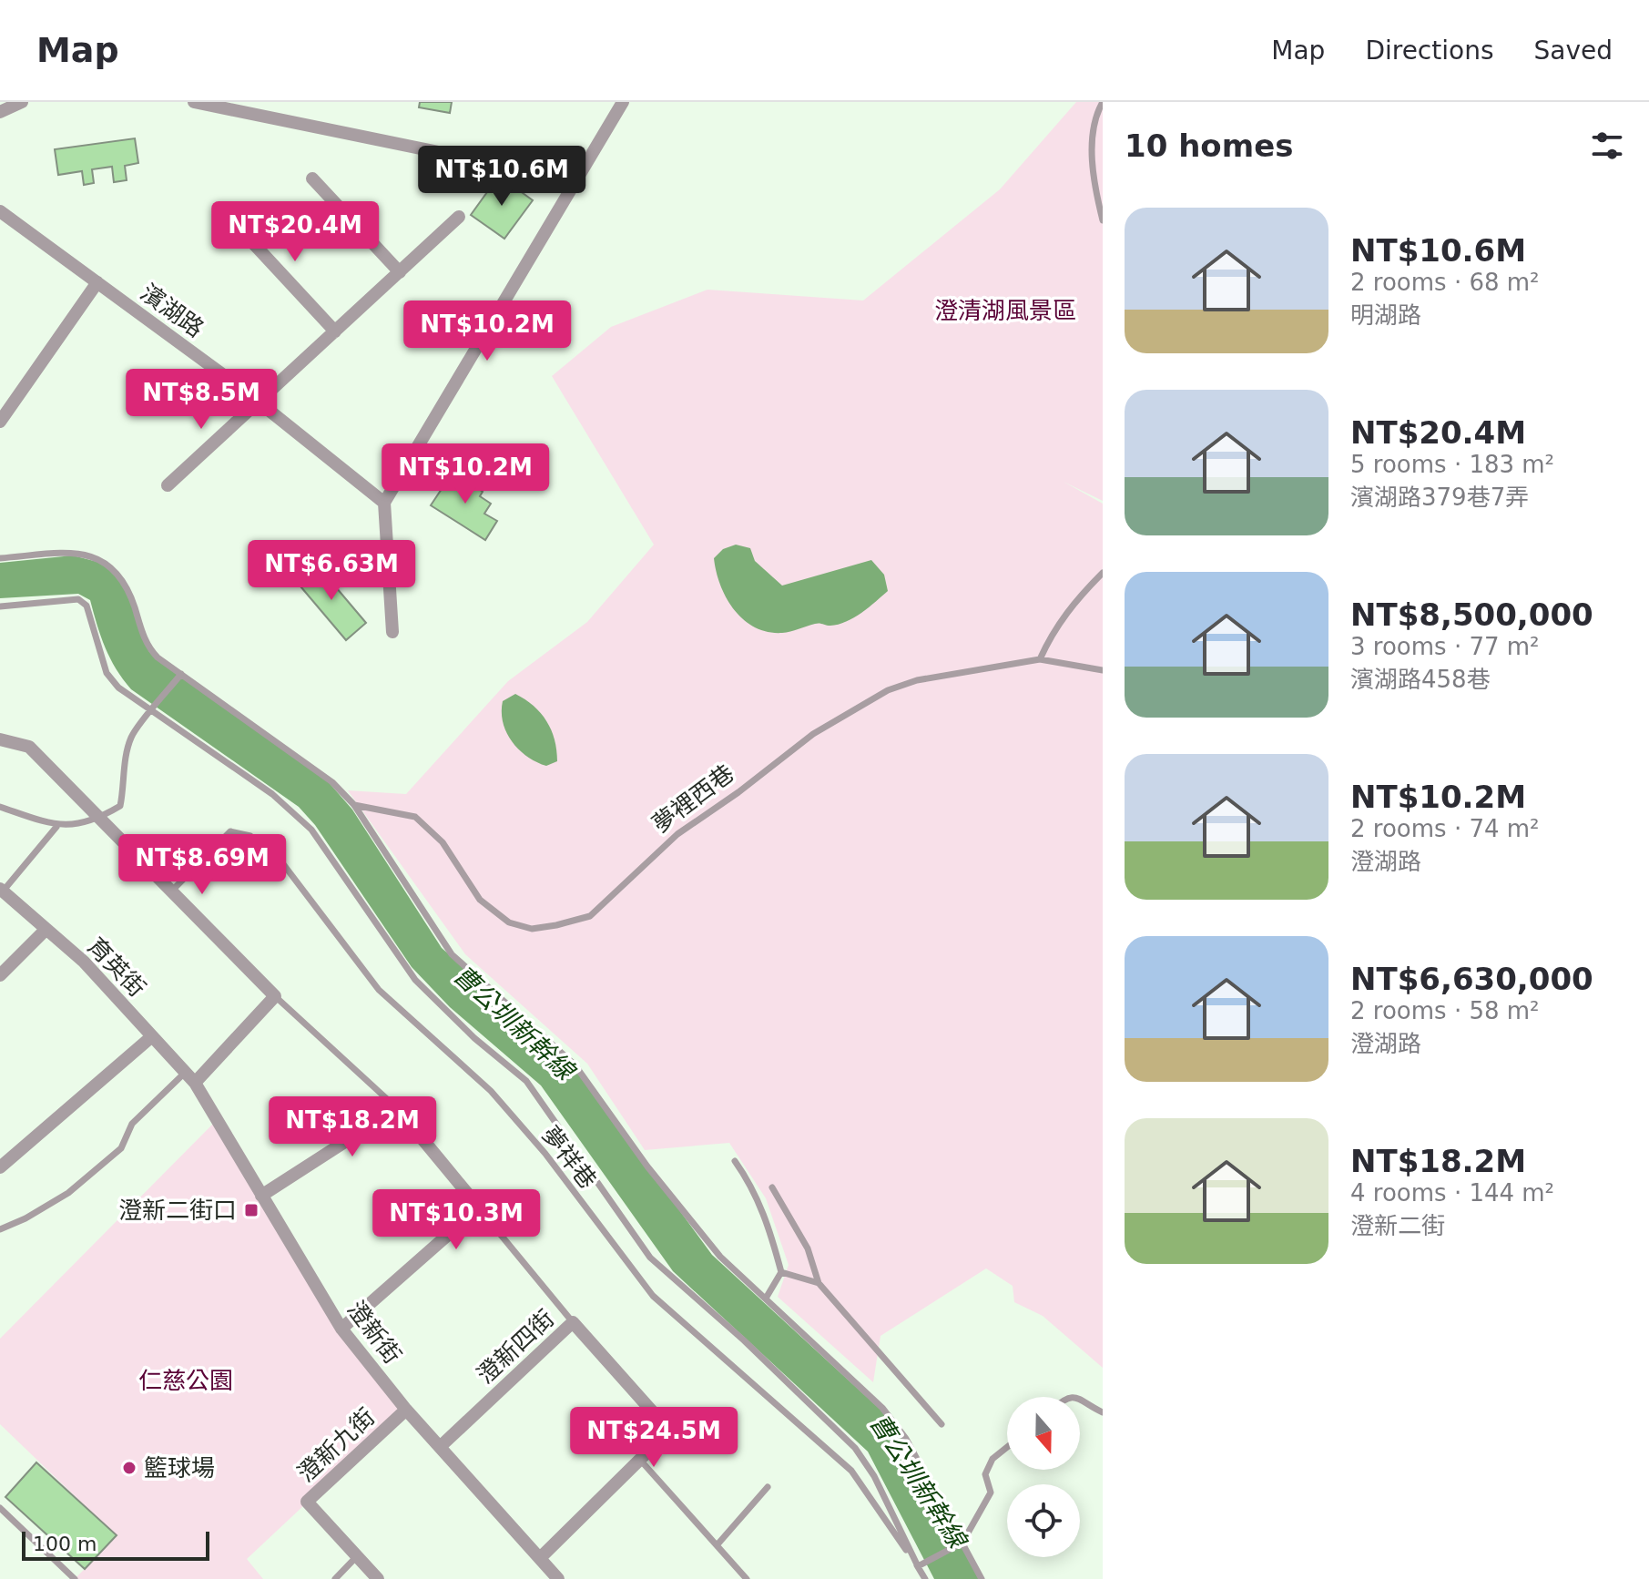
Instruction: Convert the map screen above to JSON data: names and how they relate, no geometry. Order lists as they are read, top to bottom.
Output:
{
  "streets": {
    "street": [
      "濱湖路",
      "育英街",
      "澄新街",
      "澄新四街",
      "澄新九街"
    ],
    "lane": ["夢裡西巷", "夢祥巷"]
  },
  "crossings": [
    ["育英街", "澄新街"],
    ["澄新街", "澄新四街"],
    ["澄新街", "澄新九街"]
  ],
  "water": ["曹公圳新幹線"],
  "parks": ["澄清湖風景區", "仁慈公園"],
  "places": {
    "transit": ["澄新二街口"],
    "other": ["籃球場"]
  },
  "scale_bar": "100 m",
  "north": "bottom",
  "page": {
    "header": "Map",
    "nav": ["Map", "Directions", "Saved"],
    "heading": "10 homes",
    "price": [
      "NT$10.6M",
      "NT$20.4M",
      "NT$10.2M",
      "NT$8.5M",
      "NT$10.2M",
      "NT$6.63M",
      "NT$8.69M",
      "NT$18.2M",
      "NT$10.3M",
      "NT$24.5M"
    ],
    "list": [
      {
        "name": "NT$10.6M",
        "note": "2 rooms · 68 m² · 明湖路"
      },
      {
        "name": "NT$20.4M",
        "note": "5 rooms · 183 m² · 濱湖路379巷7弄"
      },
      {
        "name": "NT$8,500,000",
        "note": "3 rooms · 77 m² · 濱湖路458巷"
      },
      {
        "name": "NT$10.2M",
        "note": "2 rooms · 74 m² · 澄湖路"
      },
      {
        "name": "NT$6,630,000",
        "note": "2 rooms · 58 m² · 澄湖路"
      },
      {
        "name": "NT$18.2M",
        "note": "4 rooms · 144 m² · 澄新二街"
      }
    ],
    "scale": "100 m"
  }
}
